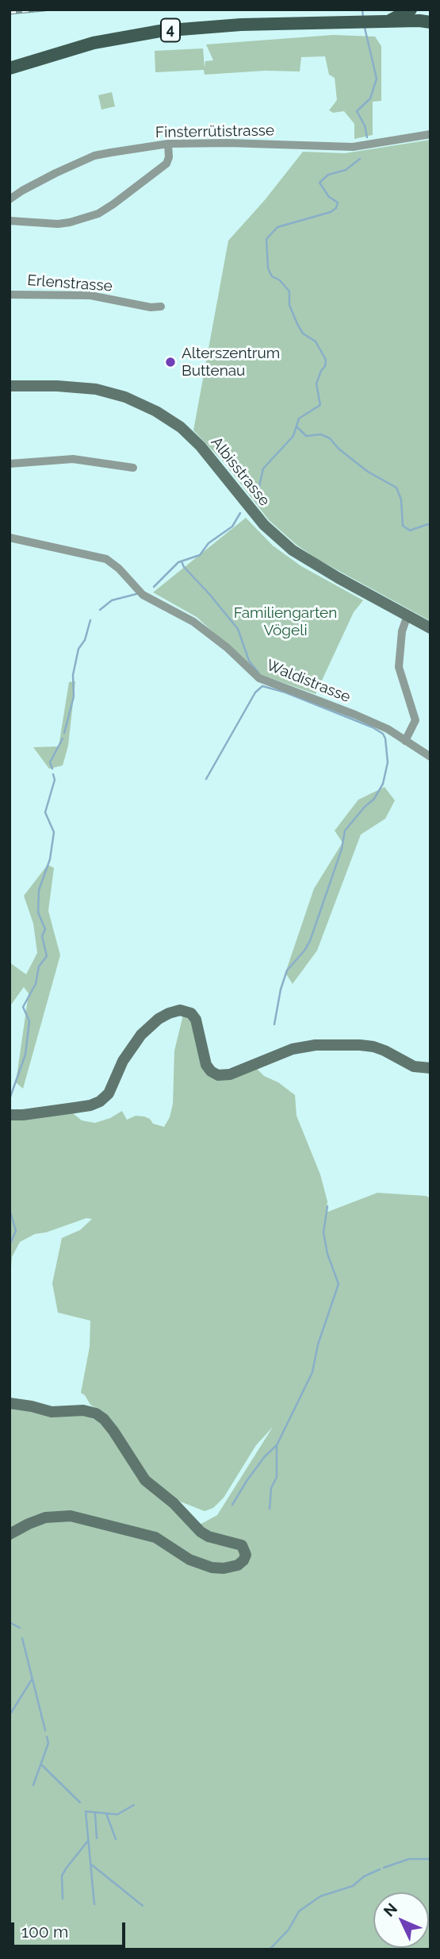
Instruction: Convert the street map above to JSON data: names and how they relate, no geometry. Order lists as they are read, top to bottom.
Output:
{
  "streets": {
    "main road": ["4"],
    "street": [
      "Finsterrütistrasse",
      "Erlenstrasse",
      "Albisstrasse",
      "Waldistrasse"
    ]
  },
  "parks": ["Familiengarten Vögeli"],
  "places": ["Alterszentrum Buttenau"],
  "scale_bar": "100 m",
  "north": "top left"
}
